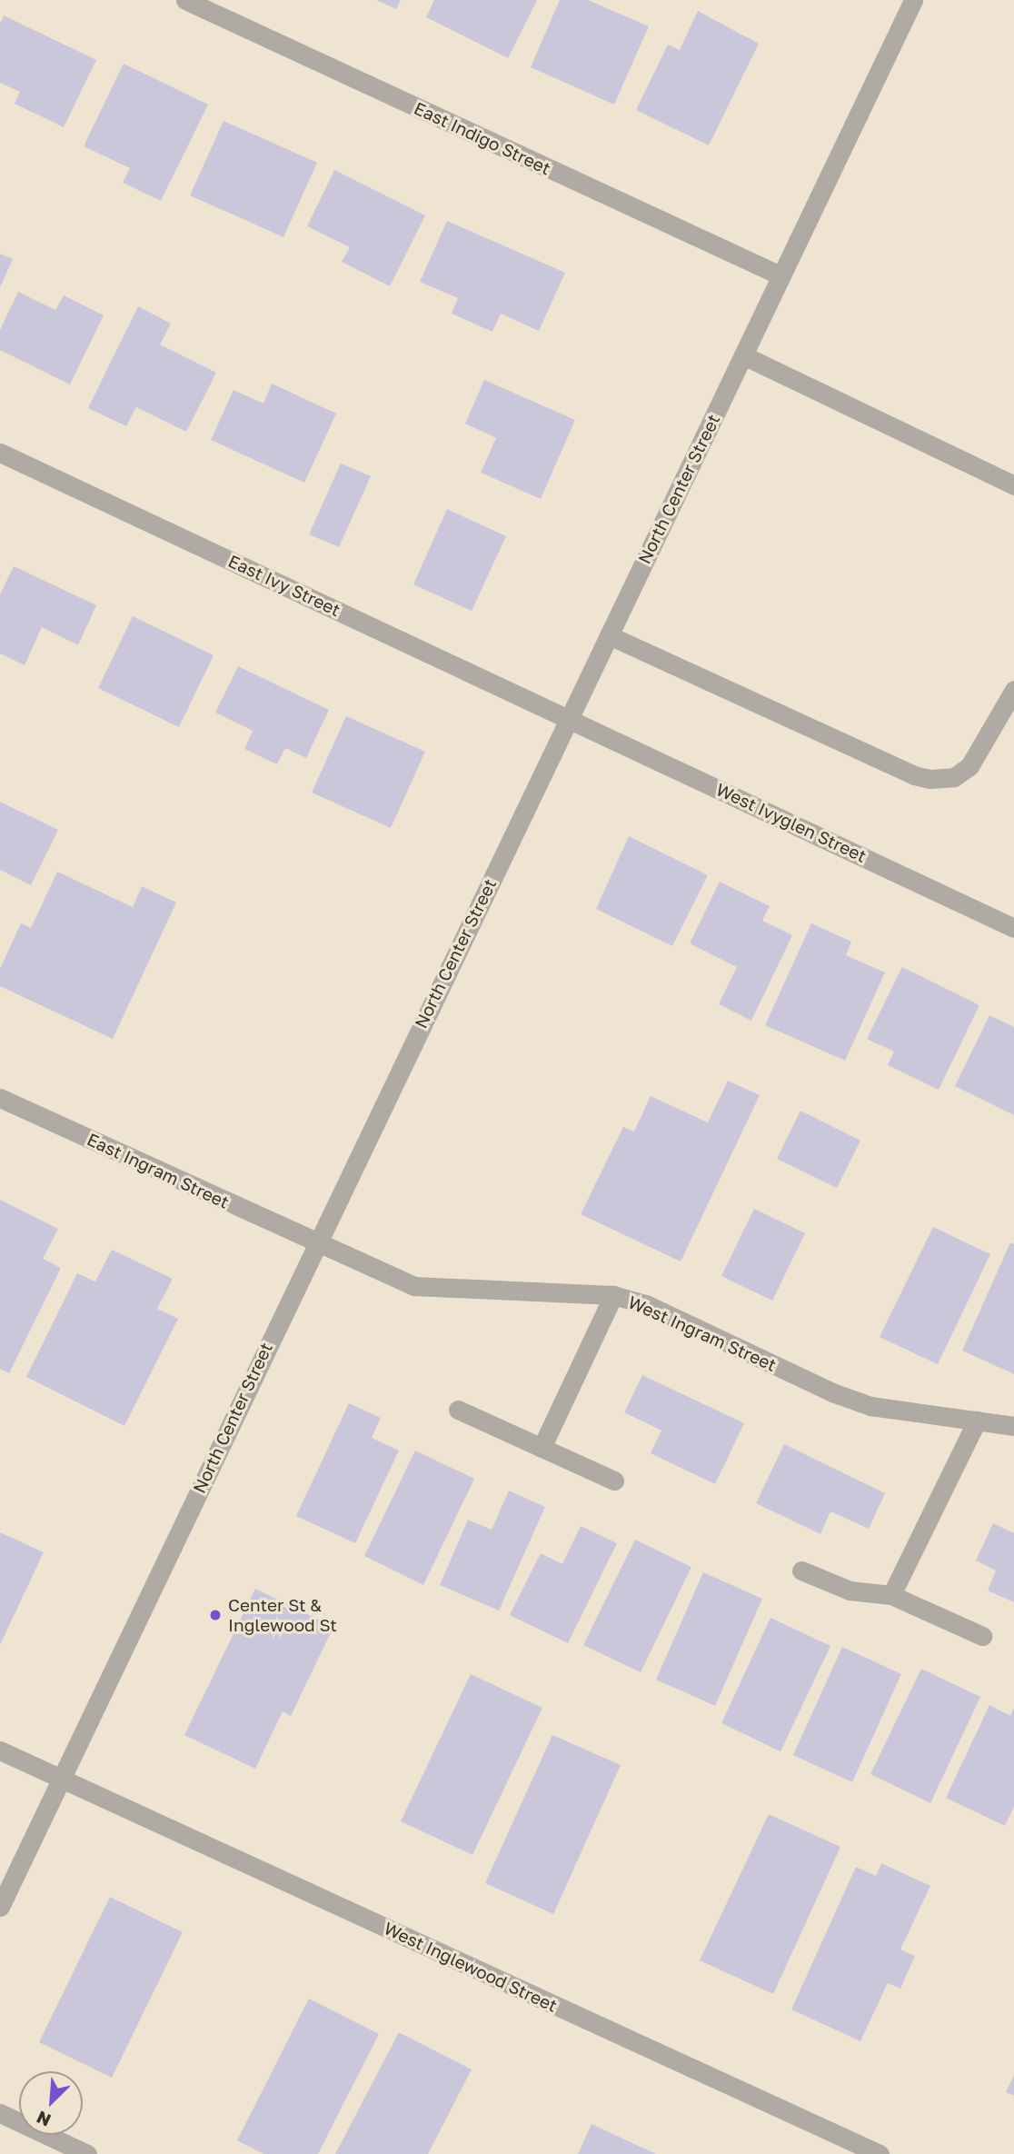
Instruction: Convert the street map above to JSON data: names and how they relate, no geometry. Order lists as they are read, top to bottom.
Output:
{
  "streets": {
    "street": [
      "East Indigo Street",
      "North Center Street",
      "East Ivy Street",
      "West Ivyglen Street",
      "East Ingram Street",
      "West Ingram Street",
      "West Inglewood Street"
    ]
  },
  "crossings": [
    ["East Indigo Street", "North Center Street"],
    ["North Center Street", "East Ivy Street"],
    ["North Center Street", "West Ivyglen Street"],
    ["North Center Street", "East Ingram Street"],
    ["North Center Street", "West Ingram Street"],
    ["North Center Street", "West Inglewood Street"],
    ["East Ivy Street", "West Ivyglen Street"],
    ["East Ingram Street", "West Ingram Street"]
  ],
  "places": ["Center St & Inglewood St"],
  "north": "bottom left"
}
